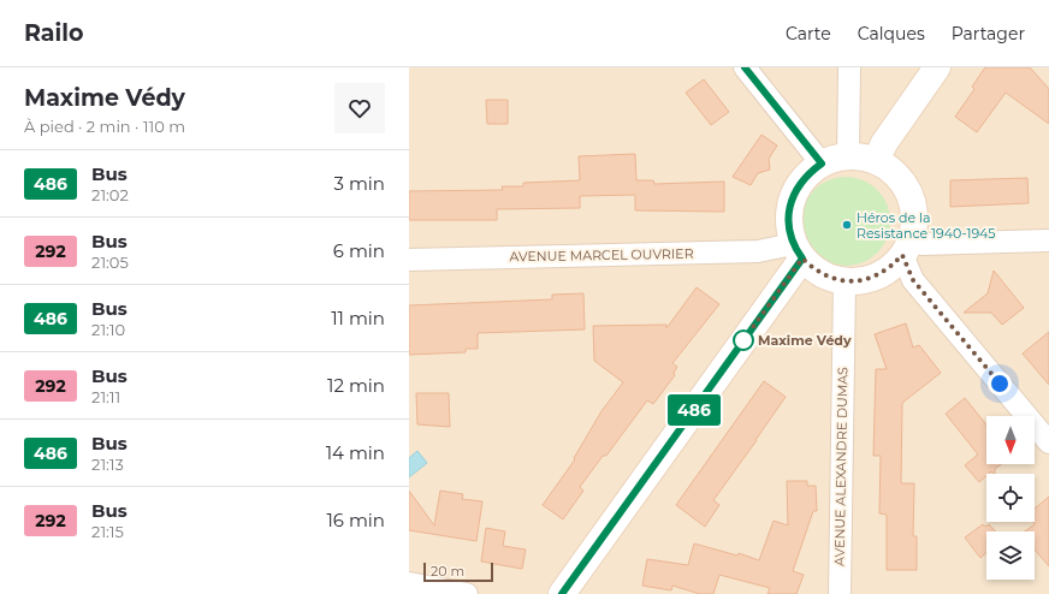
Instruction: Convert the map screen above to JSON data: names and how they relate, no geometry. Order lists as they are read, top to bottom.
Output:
{
  "streets": {
    "street": ["AVENUE MARCEL OUVRIER", "AVENUE ALEXANDRE DUMAS"]
  },
  "crossings": [
    ["AVENUE MARCEL OUVRIER", "AVENUE ALEXANDRE DUMAS"]
  ],
  "places": ["Héros de la Resistance 1940-1945", "Maxime Védy"],
  "lines": ["bus line 486"],
  "scale_bar": "20 m",
  "north": "bottom",
  "page": {
    "header": "Railo",
    "nav": ["Carte", "Calques", "Partager"],
    "heading": ["Maxime Védy", "À pied · 2 min · 110 m"],
    "on_map": "486",
    "list": [
      {
        "mark": "486",
        "name": "Bus",
        "note": "21:02",
        "value": "3 min"
      },
      {
        "mark": "292",
        "name": "Bus",
        "note": "21:05",
        "value": "6 min"
      },
      {
        "mark": "486",
        "name": "Bus",
        "note": "21:10",
        "value": "11 min"
      },
      {
        "mark": "292",
        "name": "Bus",
        "note": "21:11",
        "value": "12 min"
      },
      {
        "mark": "486",
        "name": "Bus",
        "note": "21:13",
        "value": "14 min"
      },
      {
        "mark": "292",
        "name": "Bus",
        "note": "21:15",
        "value": "16 min"
      }
    ],
    "scale": "20 m"
  }
}
